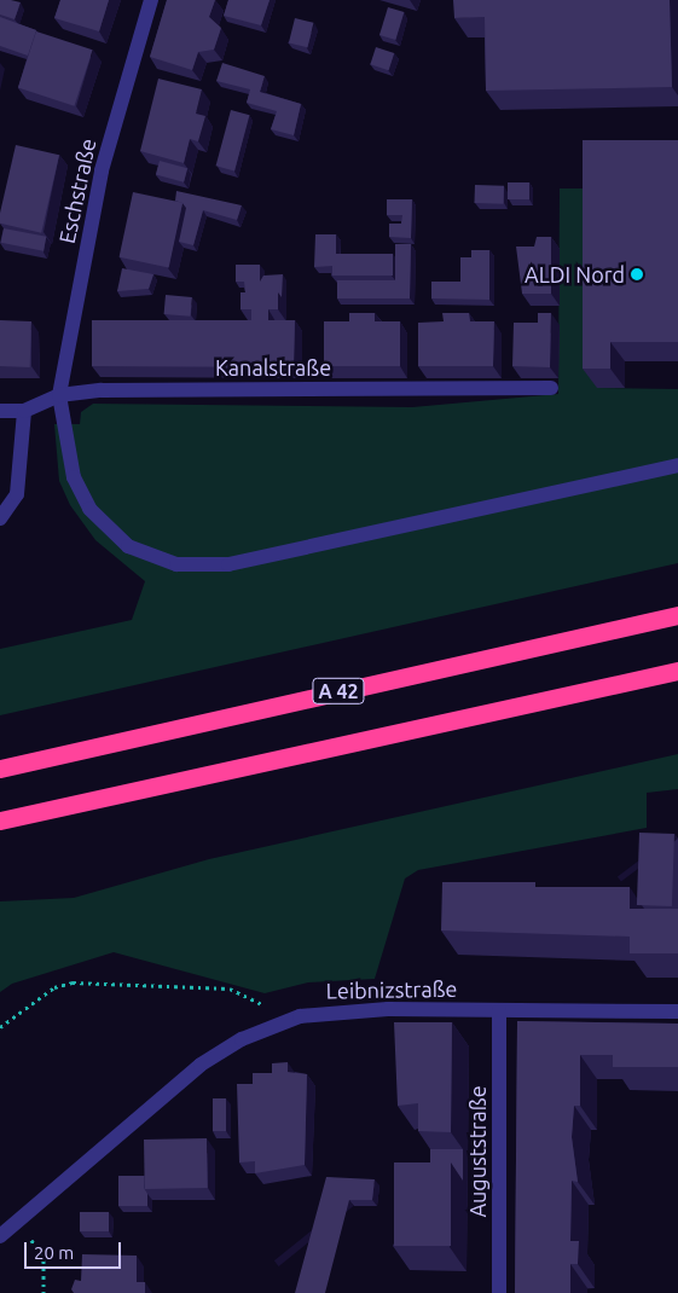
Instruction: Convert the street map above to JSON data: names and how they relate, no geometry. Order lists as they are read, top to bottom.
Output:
{
  "streets": {
    "highway": ["A 42"],
    "street": [
      "Eschstraße",
      "Kanalstraße",
      "Leibnizstraße",
      "Auguststraße"
    ]
  },
  "crossings": [
    ["Eschstraße", "Kanalstraße"],
    ["Leibnizstraße", "Auguststraße"]
  ],
  "places": ["ALDI Nord"],
  "scale_bar": "20 m"
}
